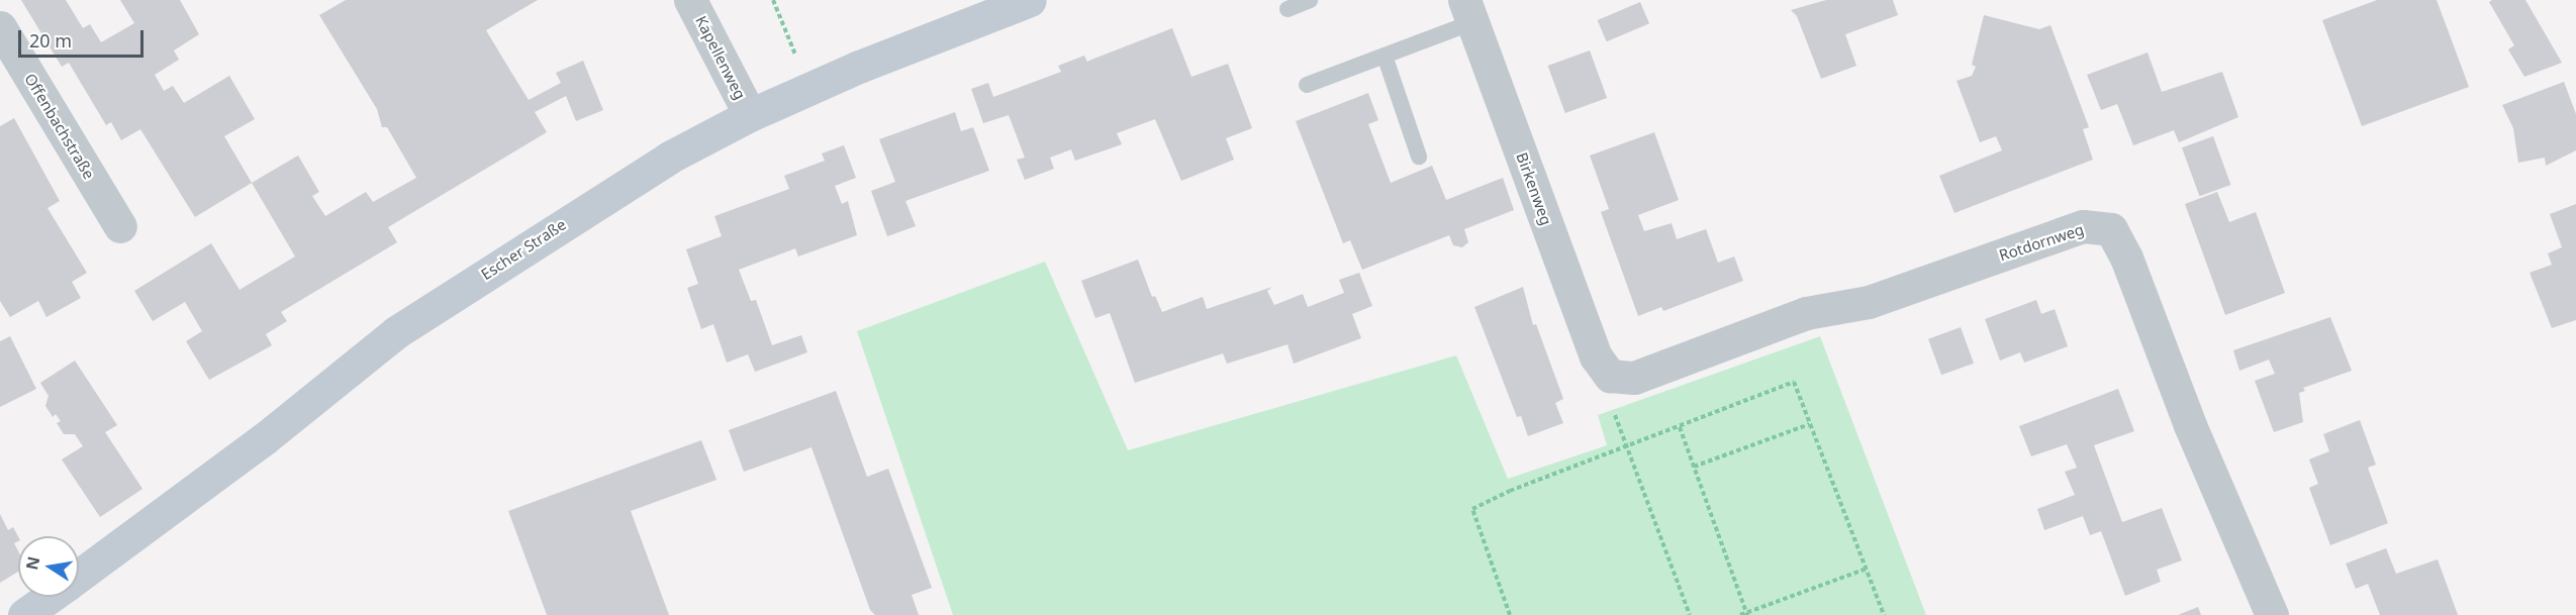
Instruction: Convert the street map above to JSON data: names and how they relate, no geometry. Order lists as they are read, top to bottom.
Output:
{
  "streets": {
    "main road": ["Escher Straße"],
    "street": [
      "Kapellenweg",
      "Offenbachstraße",
      "Birkenweg",
      "Rotdornweg"
    ]
  },
  "crossings": [
    ["Kapellenweg", "Escher Straße"],
    ["Birkenweg", "Rotdornweg"]
  ],
  "scale_bar": "20 m",
  "north": "left"
}
